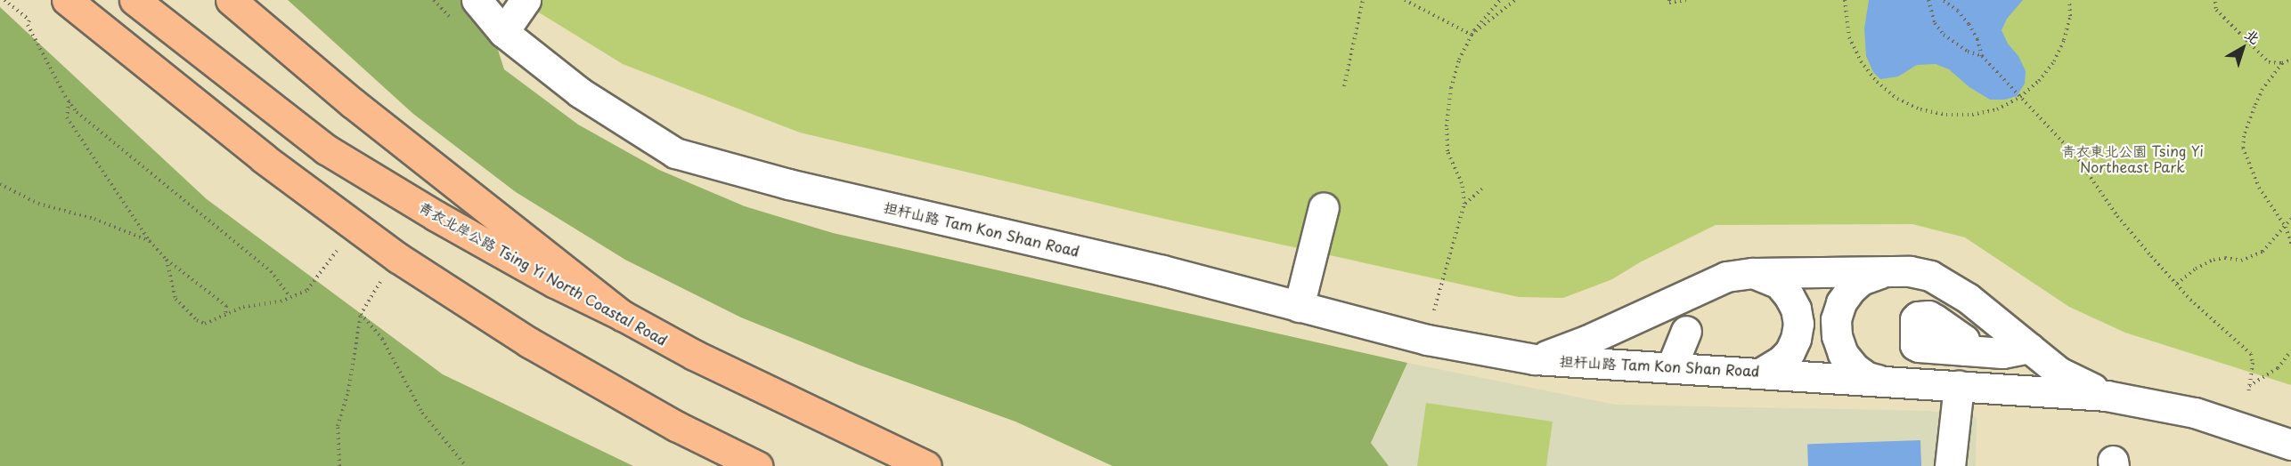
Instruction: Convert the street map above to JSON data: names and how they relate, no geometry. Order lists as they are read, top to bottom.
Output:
{
  "streets": {
    "main road": ["青衣北岸公路 Tsing Yi North Coastal Road"],
    "street": ["担杆山路 Tam Kon Shan Road"]
  },
  "parks": ["青衣東北公園 Tsing Yi Northeast Park"],
  "north": "top right"
}
